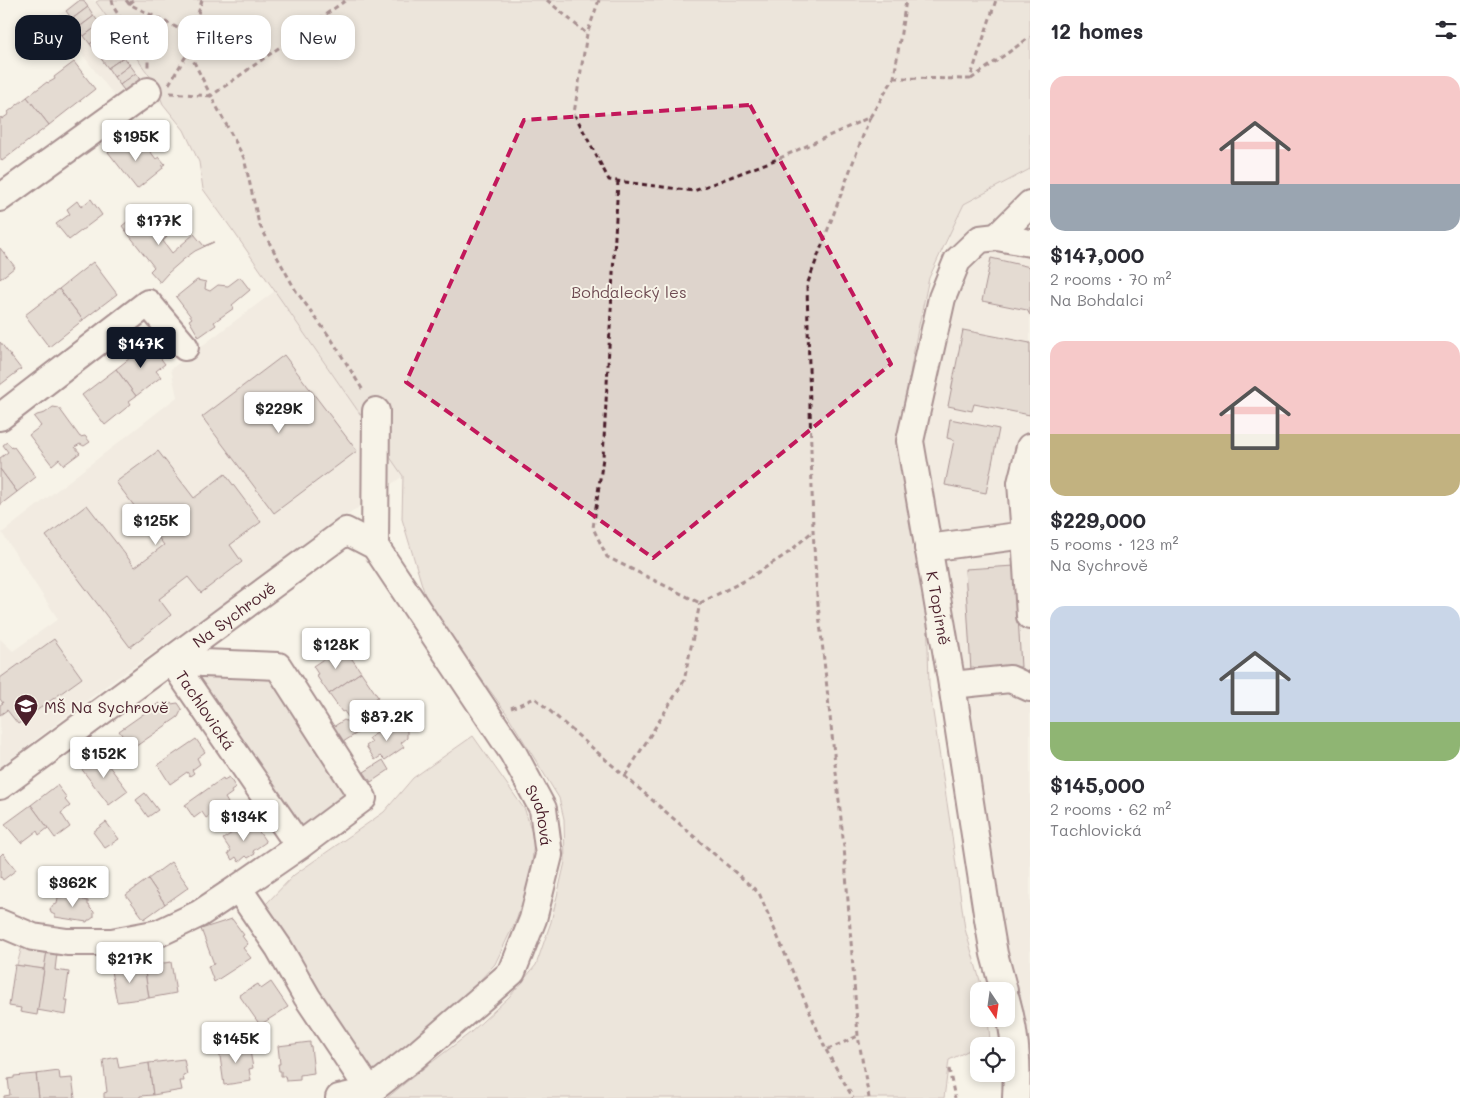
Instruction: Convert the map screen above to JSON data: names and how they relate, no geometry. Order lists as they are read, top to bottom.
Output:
{
  "streets": {
    "street": [
      "K Topírně",
      "Na Sychrově",
      "Tachlovická",
      "Svahová"
    ]
  },
  "crossings": [
    ["Na Sychrově", "Tachlovická"],
    ["Na Sychrově", "Svahová"]
  ],
  "parks": ["Bohdalecký les"],
  "places": {
    "school or university": ["MŠ Na Sychrově"]
  },
  "north": "bottom",
  "page": {
    "heading": "12 homes",
    "chip": [
      "Buy",
      "Rent",
      "Filters",
      "New"
    ],
    "list": [
      {
        "name": "$147,000",
        "note": "2 rooms · 70 m² · Na Bohdalci"
      },
      {
        "name": "$229,000",
        "note": "5 rooms · 123 m² · Na Sychrově"
      },
      {
        "name": "$145,000",
        "note": "2 rooms · 62 m² · Tachlovická"
      }
    ],
    "price": [
      "$195K",
      "$177K",
      "$147K",
      "$229K",
      "$125K",
      "$128K",
      "$87.2K",
      "$152K",
      "$134K",
      "$362K",
      "$217K",
      "$145K"
    ]
  }
}
